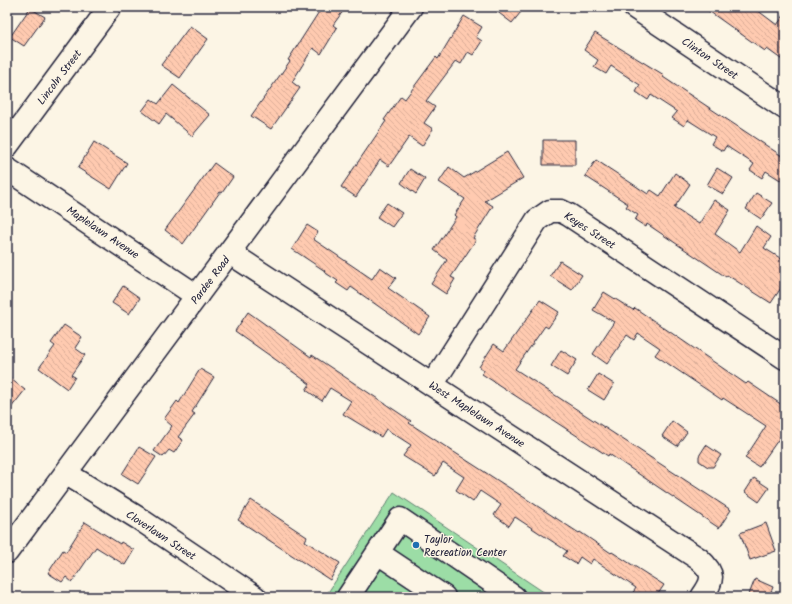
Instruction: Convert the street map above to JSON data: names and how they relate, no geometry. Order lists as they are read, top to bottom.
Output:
{
  "streets": {
    "street": [
      "Clinton Street",
      "Lincoln Street",
      "Keyes Street",
      "Maplelawn Avenue",
      "Pardee Road",
      "West Maplelawn Avenue",
      "Cloverlawn Street"
    ]
  },
  "crossings": [
    ["Keyes Street", "West Maplelawn Avenue"],
    ["Maplelawn Avenue", "Pardee Road"],
    ["Pardee Road", "West Maplelawn Avenue"],
    ["Pardee Road", "Cloverlawn Street"]
  ],
  "places": ["Taylor Recreation Center"]
}
